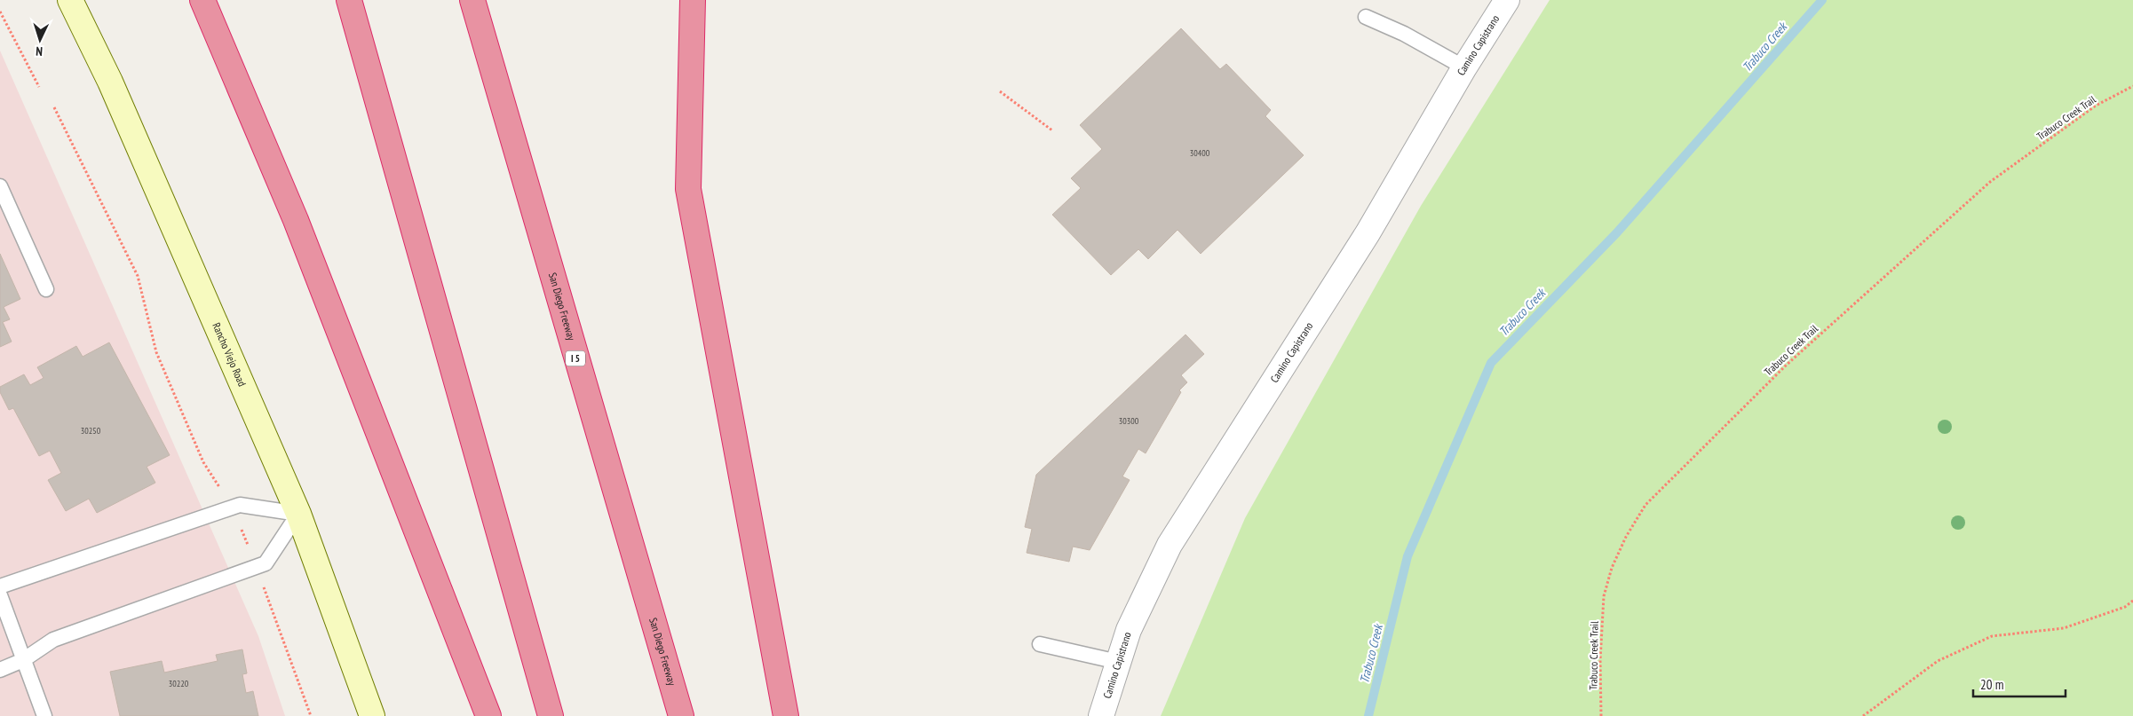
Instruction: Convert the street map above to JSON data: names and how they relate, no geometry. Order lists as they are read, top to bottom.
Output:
{
  "streets": {
    "highway": ["San Diego Freeway", "I 5"],
    "main road": ["Rancho Viejo Road"],
    "street": ["Camino Capistrano"],
    "path": ["Trabuco Creek Trail"]
  },
  "water": ["Trabuco Creek"],
  "house_numbers": [
    "30400",
    "30300",
    "30250",
    "30220"
  ],
  "scale_bar": "20 m",
  "north": "bottom"
}
